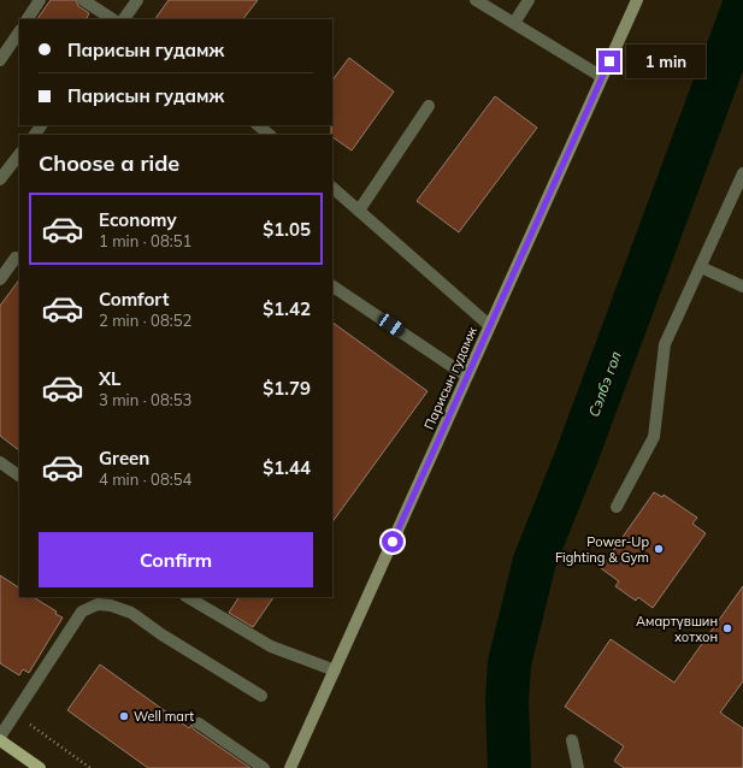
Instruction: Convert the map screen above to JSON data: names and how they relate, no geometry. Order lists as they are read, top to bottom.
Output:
{
  "streets": {
    "street": ["Парисын гудамж"]
  },
  "water": ["Сэлбэ гол"],
  "places": ["Power-Up Fighting & Gym", "Амартүвшин хотхон", "Well mart"],
  "page": {
    "banner": ["Парисын гудамж", "Парисын гудамж"],
    "bubble": "1 min",
    "heading": "Choose a ride",
    "list": [
      {
        "name": "Economy",
        "note": "1 min · 08:51",
        "value": "$1.05"
      },
      {
        "name": "Comfort",
        "note": "2 min · 08:52",
        "value": "$1.42"
      },
      {
        "name": "XL",
        "note": "3 min · 08:53",
        "value": "$1.79"
      },
      {
        "name": "Green",
        "note": "4 min · 08:54",
        "value": "$1.44"
      }
    ],
    "buttons": "Confirm"
  }
}
